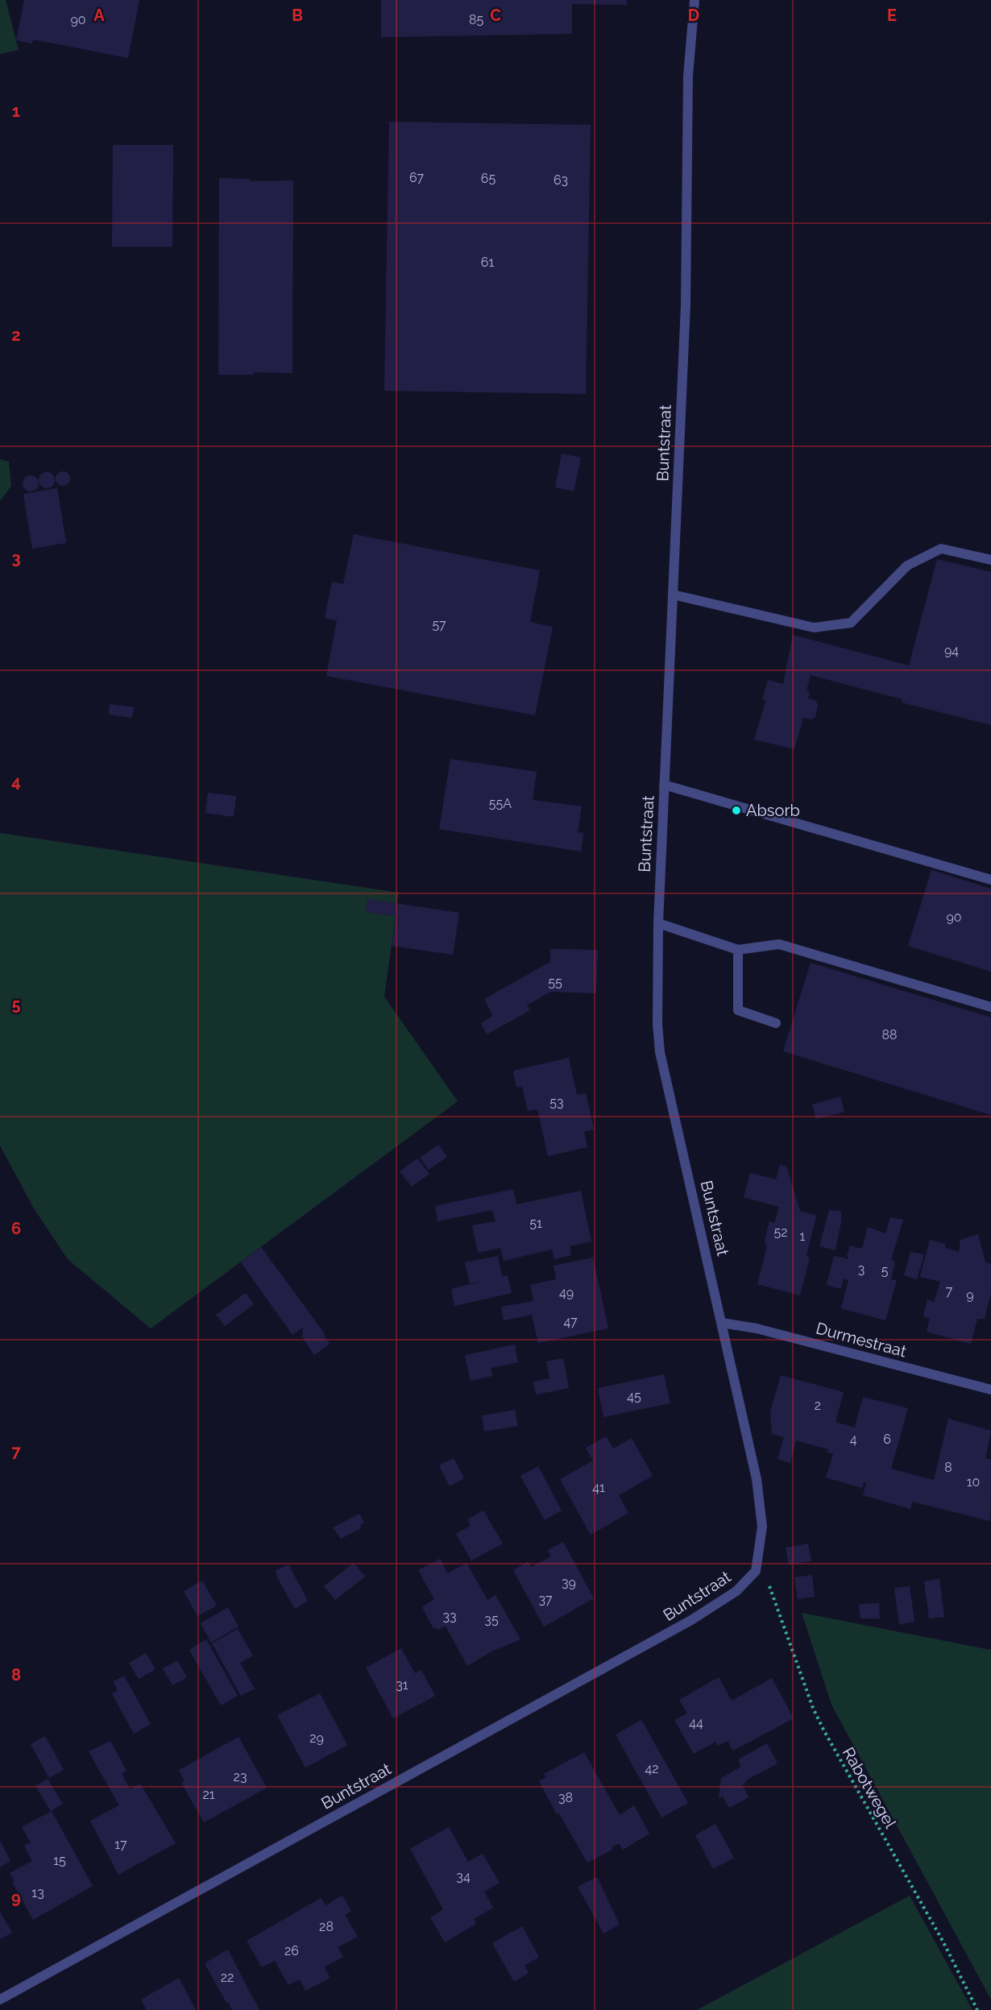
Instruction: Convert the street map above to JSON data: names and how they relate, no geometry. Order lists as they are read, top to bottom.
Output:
{
  "streets": {
    "street": ["Buntstraat", "Durmestraat"],
    "path": ["Rabotwegel"]
  },
  "crossings": [
    ["Buntstraat", "Durmestraat"],
    ["Buntstraat", "Rabotwegel"]
  ],
  "places": ["Absorb"],
  "house_numbers": [
    "90",
    "85",
    "67",
    "65",
    "63",
    "61",
    "57",
    "94",
    "55A",
    "90",
    "55",
    "88",
    "53",
    "51",
    "52",
    "1",
    "3",
    "5",
    "7",
    "49",
    "9",
    "47",
    "45",
    "2",
    "4",
    "6",
    "8",
    "10",
    "41",
    "39",
    "37",
    "33",
    "35",
    "31",
    "44",
    "29",
    "42",
    "23",
    "21",
    "38",
    "17",
    "15",
    "34",
    "13",
    "28",
    "26",
    "22"
  ],
  "grid": {
    "columns": [
      "A",
      "B",
      "C",
      "D",
      "E"
    ],
    "rows": [
      "1",
      "2",
      "3",
      "4",
      "5",
      "6",
      "7",
      "8",
      "9"
    ]
  }
}
